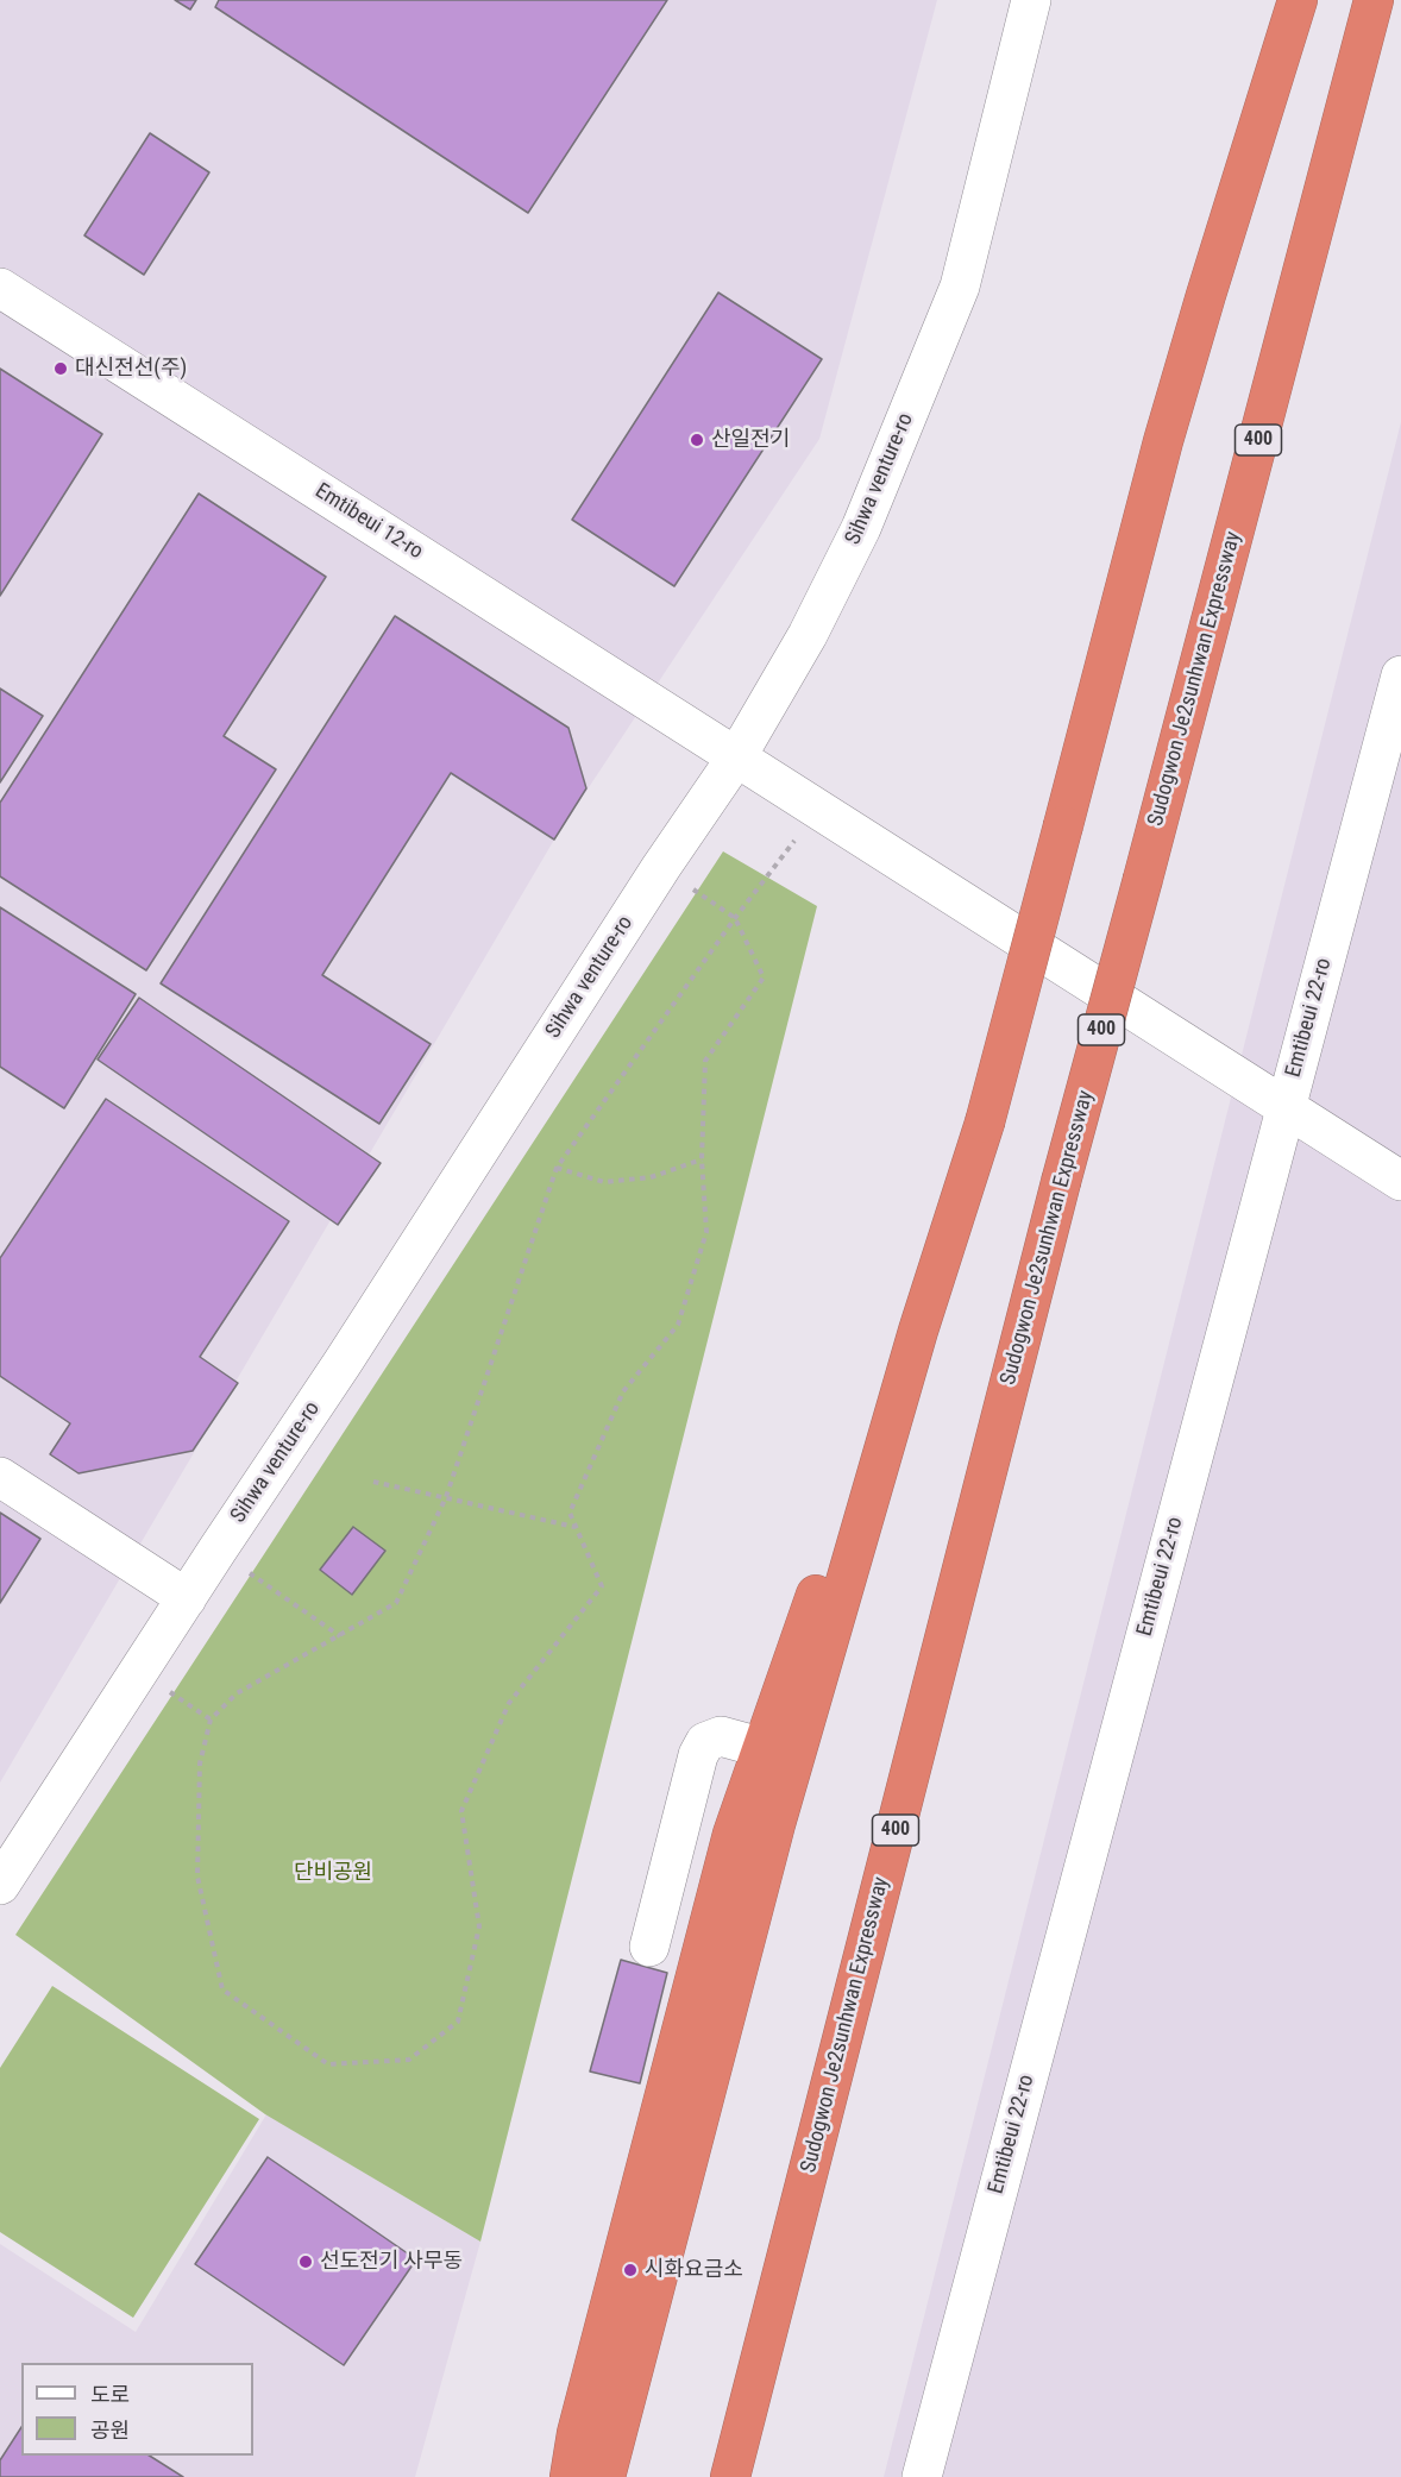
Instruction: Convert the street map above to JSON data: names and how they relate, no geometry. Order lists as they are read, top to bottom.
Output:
{
  "streets": {
    "highway": ["400", "Sudogwon Je2sunhwan Expressway"],
    "street": ["Sihwa venture-ro", "Emtibeui 12-ro", "Emtibeui 22-ro"]
  },
  "crossings": [
    ["Sihwa venture-ro", "Emtibeui 12-ro"],
    ["Emtibeui 12-ro", "Emtibeui 22-ro"]
  ],
  "parks": ["단비공원"],
  "places": [
    "대신전선(주)",
    "산일전기",
    "선도전기 사무동",
    "시화요금소"
  ],
  "legend": ["도로", "공원"]
}
